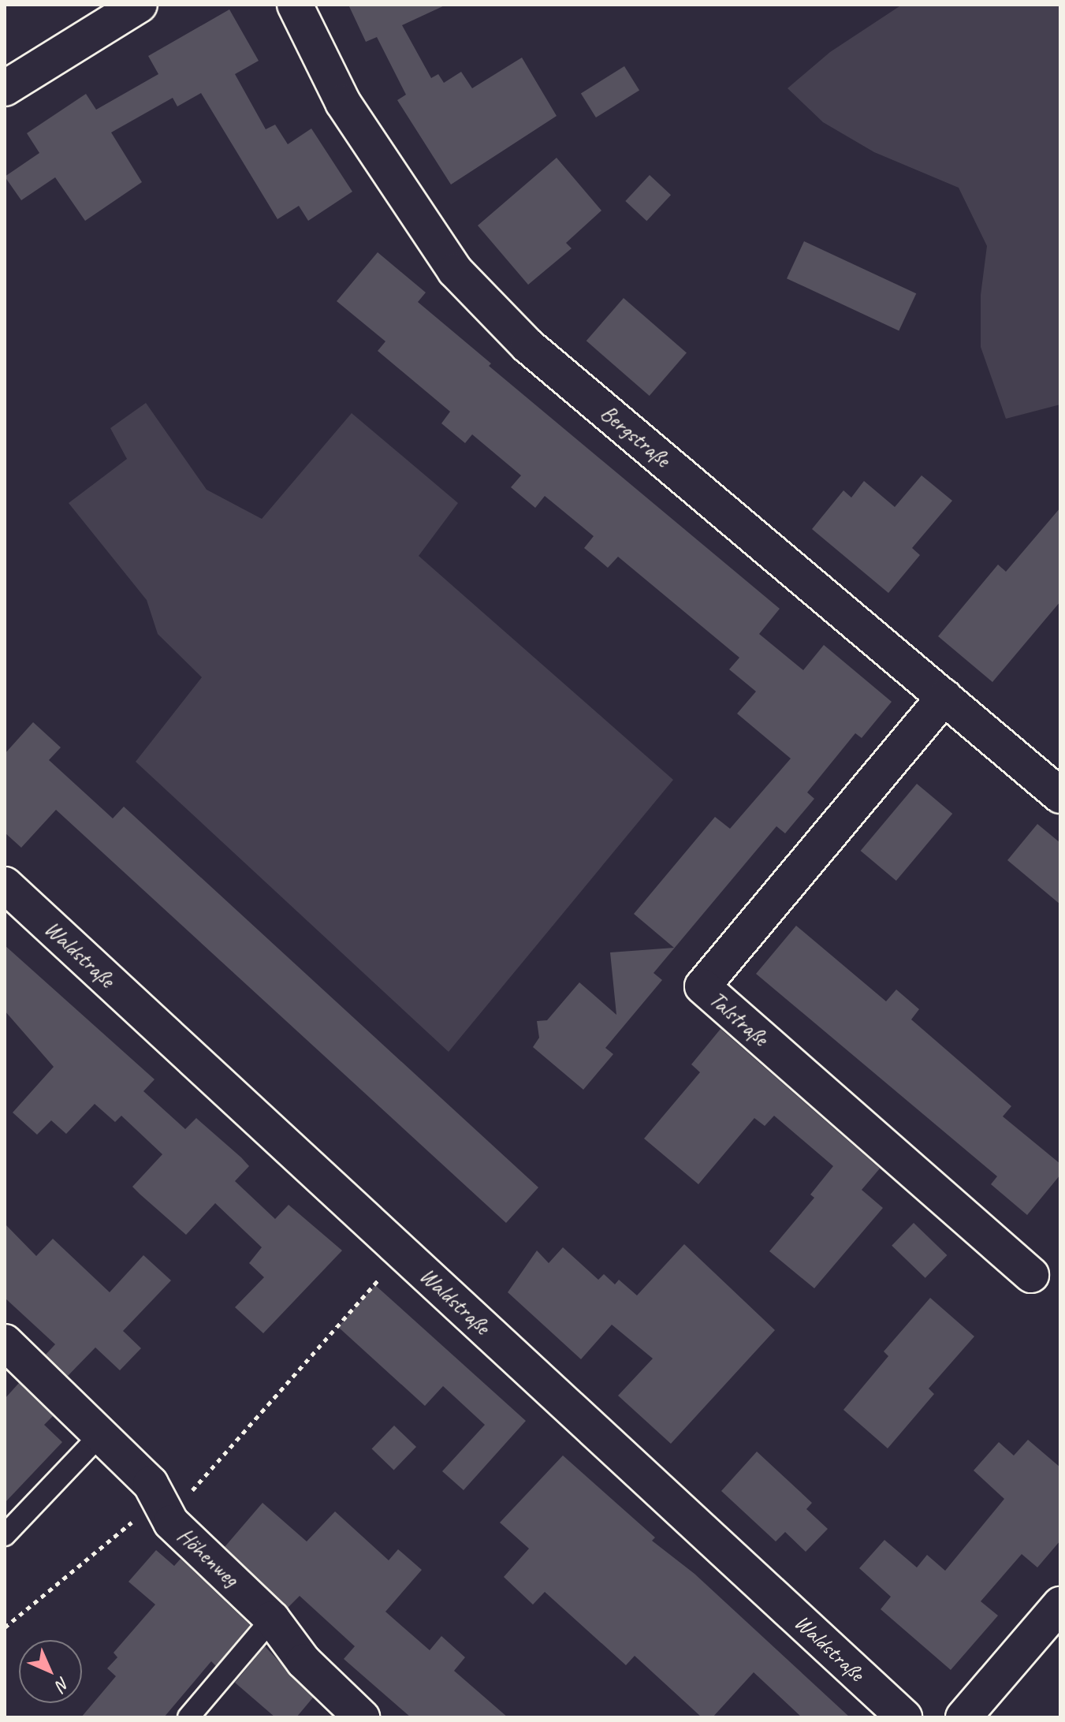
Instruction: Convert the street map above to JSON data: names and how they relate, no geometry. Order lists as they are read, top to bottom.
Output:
{
  "streets": {
    "street": [
      "Bergstraße",
      "Waldstraße",
      "Talstraße",
      "Höhenweg"
    ]
  },
  "crossings": [
    ["Bergstraße", "Talstraße"]
  ],
  "north": "bottom right"
}
